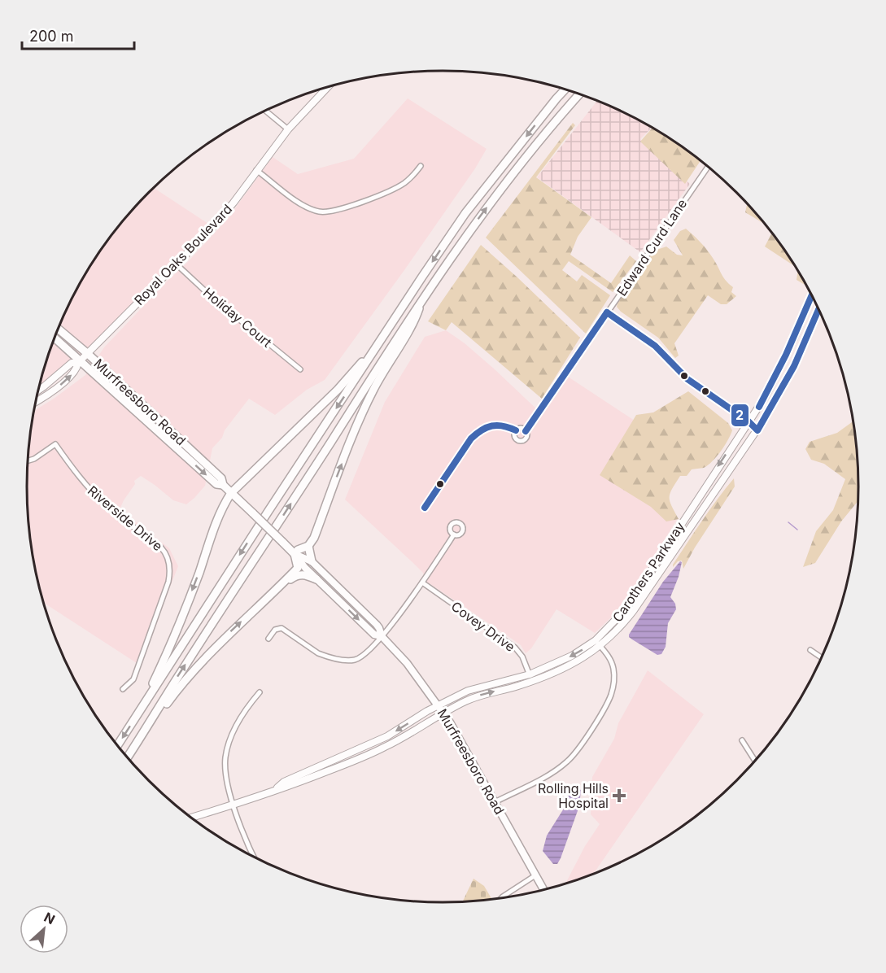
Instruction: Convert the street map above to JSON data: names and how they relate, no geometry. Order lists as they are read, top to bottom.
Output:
{
  "streets": {
    "highway": ["Murfreesboro Road"],
    "main road": ["Royal Oaks Boulevard", "Carothers Parkway"],
    "street": [
      "Edward Curd Lane",
      "Holiday Court",
      "Riverside Drive",
      "Covey Drive"
    ]
  },
  "crossings": [
    ["Royal Oaks Boulevard", "Holiday Court"],
    ["Royal Oaks Boulevard", "Murfreesboro Road"],
    ["Murfreesboro Road", "Carothers Parkway"],
    ["Carothers Parkway", "Covey Drive"]
  ],
  "places": {
    "health": ["Rolling Hills Hospital"]
  },
  "lines": ["transit line 2"],
  "scale_bar": "200 m",
  "north": "top right"
}
